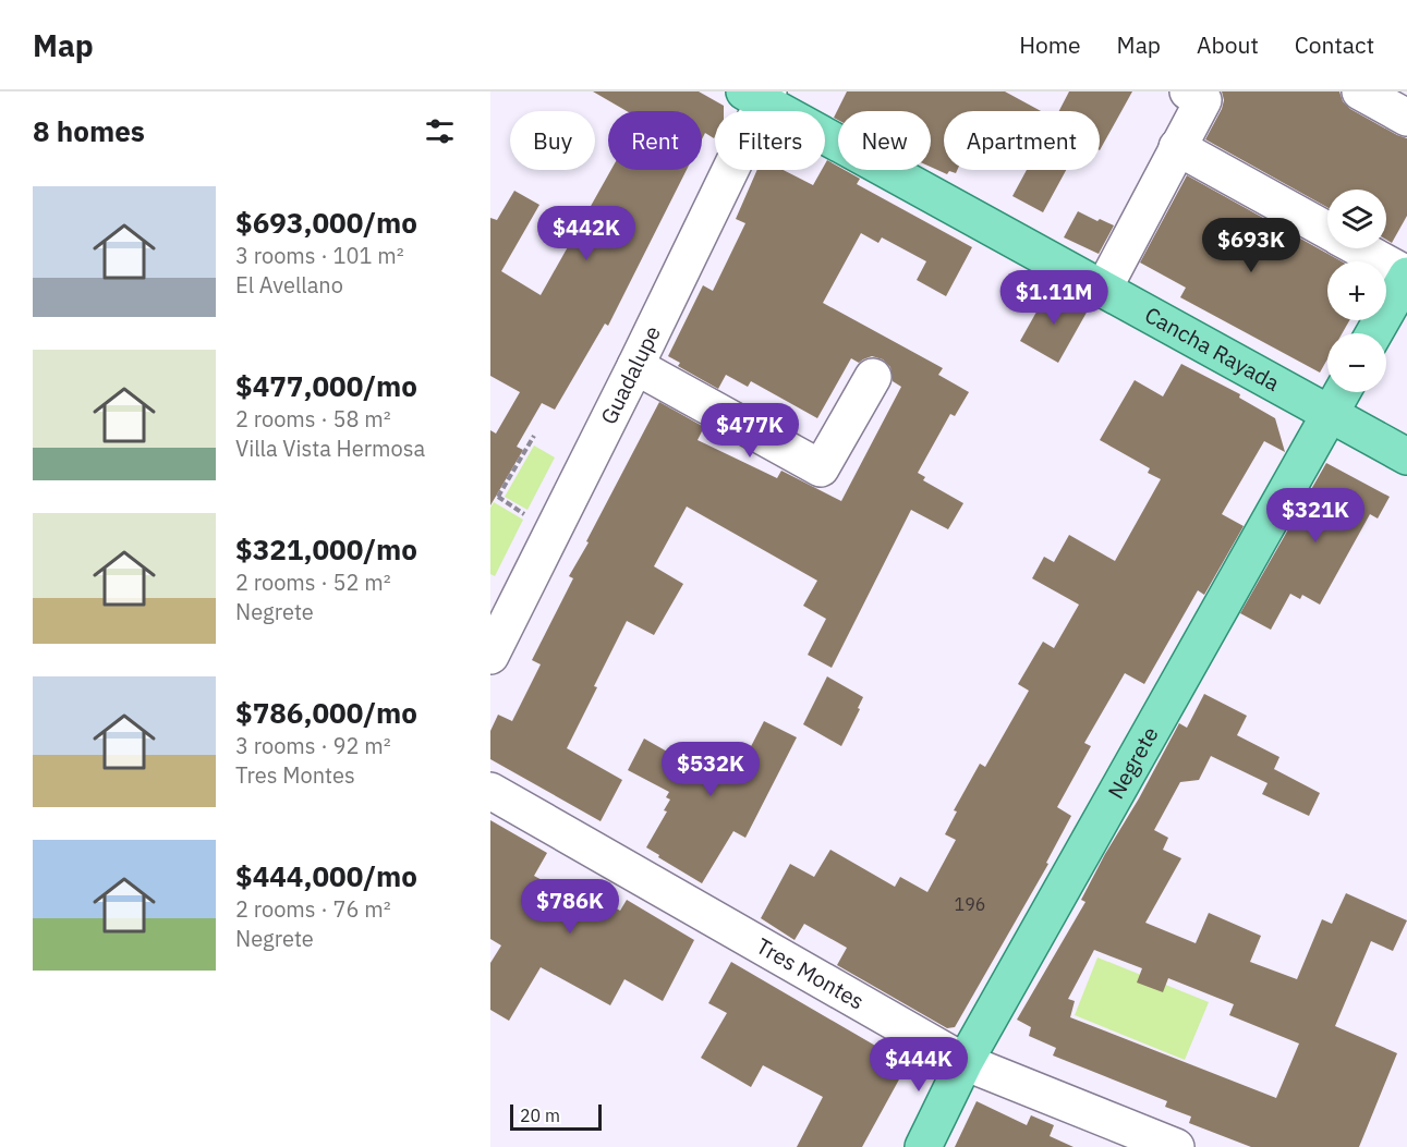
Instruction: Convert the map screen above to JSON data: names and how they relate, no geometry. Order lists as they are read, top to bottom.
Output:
{
  "streets": {
    "main road": ["Cancha Rayada", "Negrete"],
    "street": ["Guadalupe", "Tres Montes"]
  },
  "crossings": [
    ["Cancha Rayada", "Guadalupe"],
    ["Cancha Rayada", "Negrete"],
    ["Negrete", "Tres Montes"]
  ],
  "house_numbers": ["196"],
  "scale_bar": "20 m",
  "page": {
    "header": "Map",
    "nav": [
      "Home",
      "Map",
      "About",
      "Contact"
    ],
    "heading": "8 homes",
    "chip": [
      "Buy",
      "Rent",
      "Filters",
      "New",
      "Apartment"
    ],
    "list": [
      {
        "name": "$693,000/mo",
        "note": "3 rooms · 101 m² · El Avellano"
      },
      {
        "name": "$477,000/mo",
        "note": "2 rooms · 58 m² · Villa Vista Hermosa"
      },
      {
        "name": "$321,000/mo",
        "note": "2 rooms · 52 m² · Negrete"
      },
      {
        "name": "$786,000/mo",
        "note": "3 rooms · 92 m² · Tres Montes"
      },
      {
        "name": "$444,000/mo",
        "note": "2 rooms · 76 m² · Negrete"
      }
    ],
    "map_buttons": ["+", "−"],
    "price": [
      "$442K",
      "$693K",
      "$1.11M",
      "$477K",
      "$321K",
      "$532K",
      "$786K",
      "$444K"
    ],
    "scale": "20 m"
  }
}
